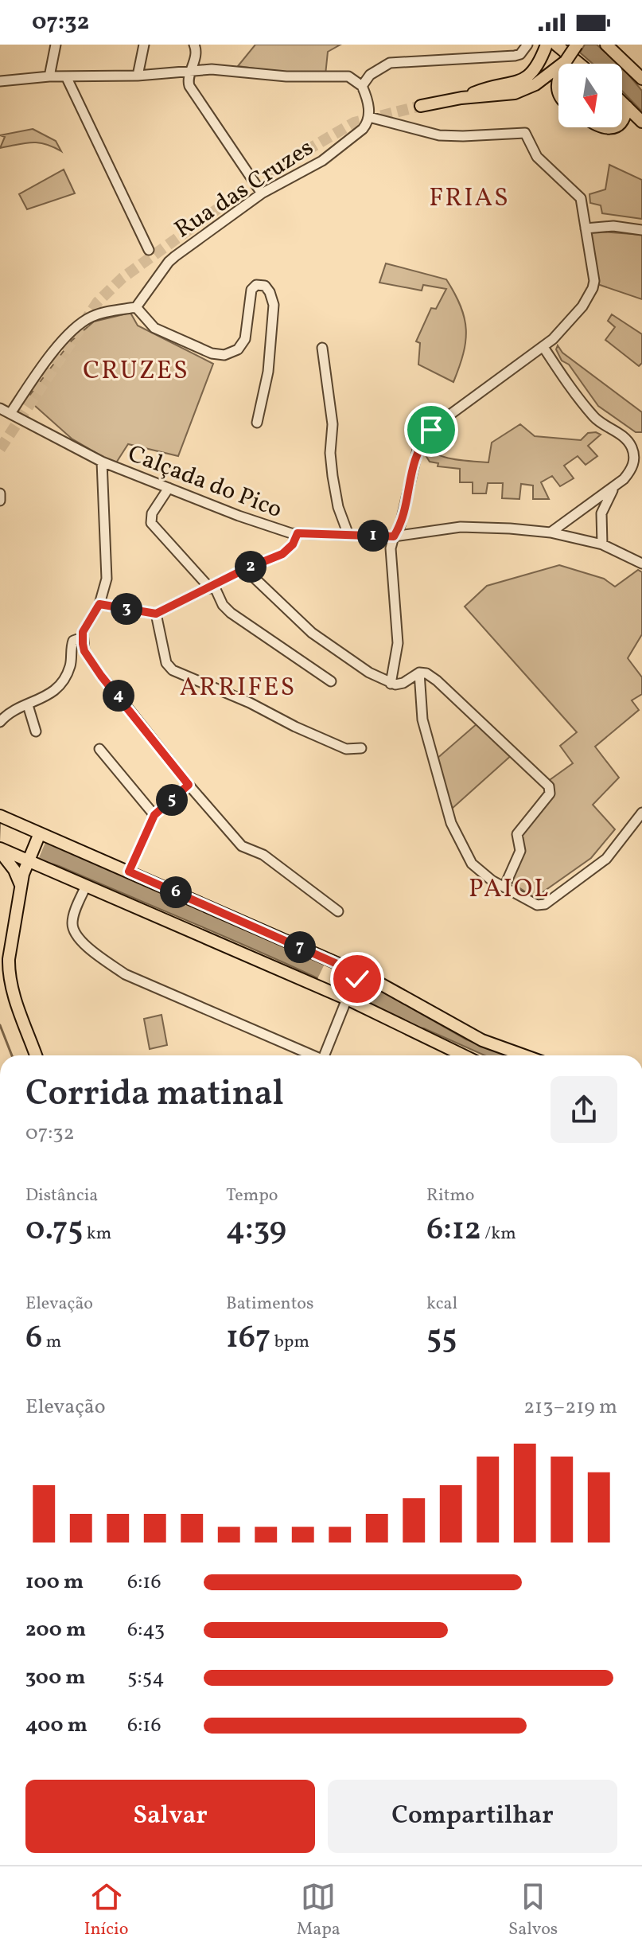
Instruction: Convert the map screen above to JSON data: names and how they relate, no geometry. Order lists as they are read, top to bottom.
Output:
{
  "streets": {
    "street": ["Rua das Cruzes", "Calçada do Pico"]
  },
  "districts": [
    "FRIAS",
    "CRUZES",
    "ARRIFES",
    "PAIOL"
  ],
  "north": "bottom",
  "page": {
    "status": "07:32",
    "pins": [
      "1",
      "2",
      "3",
      "4",
      "5",
      "6",
      "7"
    ],
    "heading": ["Corrida matinal", "07:32"],
    "stats": [
      ["Distância", "0.75 km"],
      ["Tempo", "4:39"],
      ["Ritmo", "6:12 /km"],
      ["Elevação", "6 m"],
      ["Batimentos", "167 bpm"],
      ["kcal", "55"]
    ],
    "chart": ["Elevação", "213–219 m"],
    "list": [
      {
        "name": "100 m",
        "note": "6:16"
      },
      {
        "name": "200 m",
        "note": "6:43"
      },
      {
        "name": "300 m",
        "note": "5:54"
      },
      {
        "name": "400 m",
        "note": "6:16"
      }
    ],
    "buttons": ["Salvar", "Compartilhar"],
    "tabs": ["Início", "Mapa", "Salvos"]
  }
}
